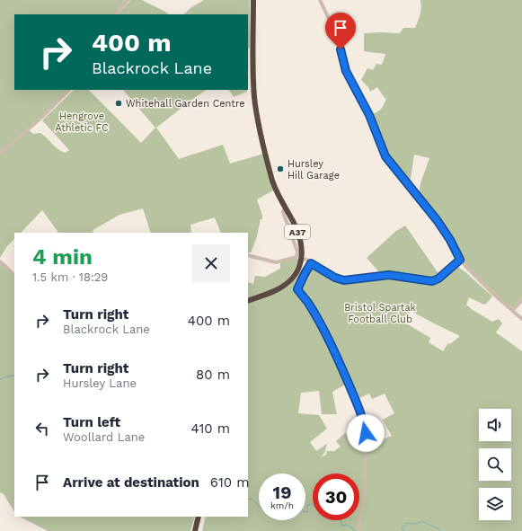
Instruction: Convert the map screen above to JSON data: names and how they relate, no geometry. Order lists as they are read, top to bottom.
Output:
{
  "streets": {
    "highway": ["A37"]
  },
  "parks": ["Hengrove Athletic FC", "Bristol Spartak Football Club"],
  "places": ["Whitehall Garden Centre", "Hursley Hill Garage"],
  "page": {
    "turn": ["400 m", "Blackrock Lane"],
    "heading": ["4 min", "1.5 km · 18:29"],
    "list": [
      {
        "name": "Turn right",
        "note": "Blackrock Lane",
        "value": "400 m"
      },
      {
        "name": "Turn right",
        "note": "Hursley Lane",
        "value": "80 m"
      },
      {
        "name": "Turn left",
        "note": "Woollard Lane",
        "value": "410 m"
      },
      {
        "name": "Arrive at destination",
        "value": "610 m"
      }
    ],
    "speed": "19 km/h",
    "limit": "30"
  }
}
